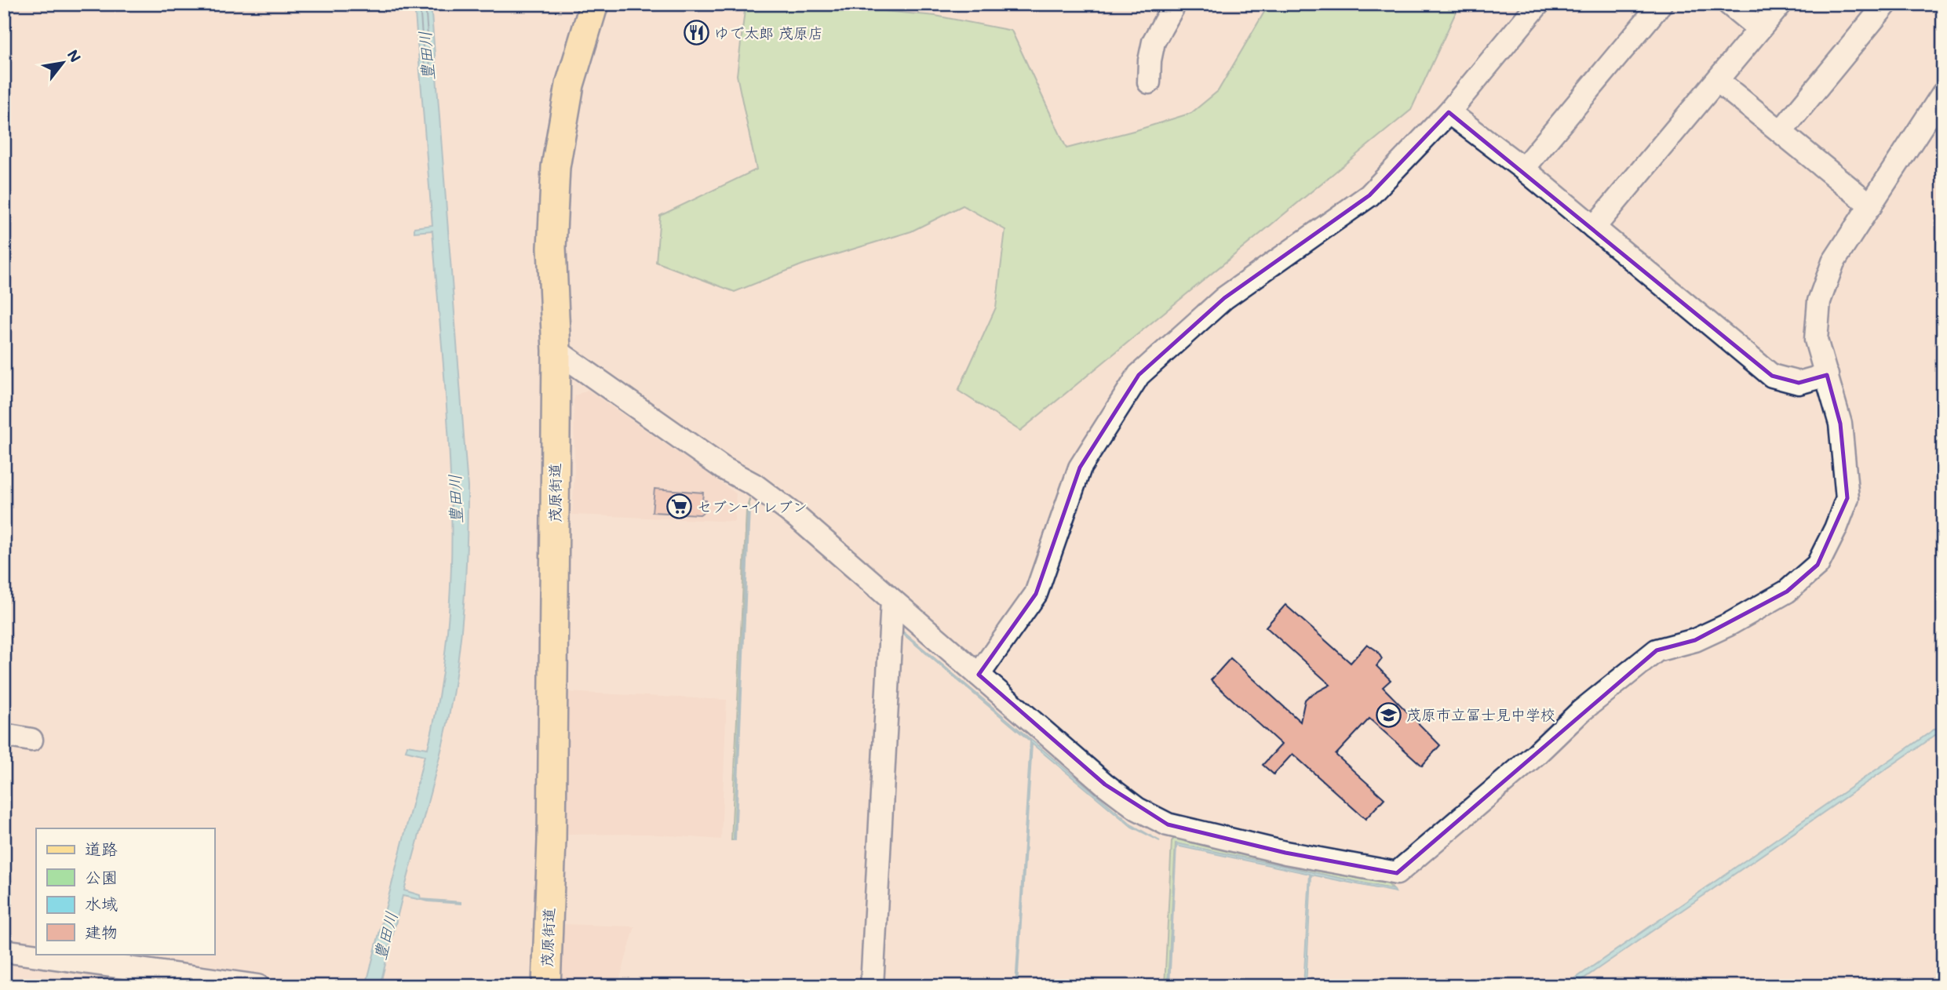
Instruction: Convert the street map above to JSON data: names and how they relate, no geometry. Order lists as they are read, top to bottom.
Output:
{
  "streets": {
    "main road": ["茂原街道"]
  },
  "water": ["豊田川"],
  "places": {
    "restaurant": ["ゆで太郎 茂原店"],
    "supermarket": ["セブン-イレブン"],
    "school or university": ["茂原市立冨士見中学校"]
  },
  "legend": [
    "道路",
    "公園",
    "水域",
    "建物"
  ],
  "north": "top right"
}
